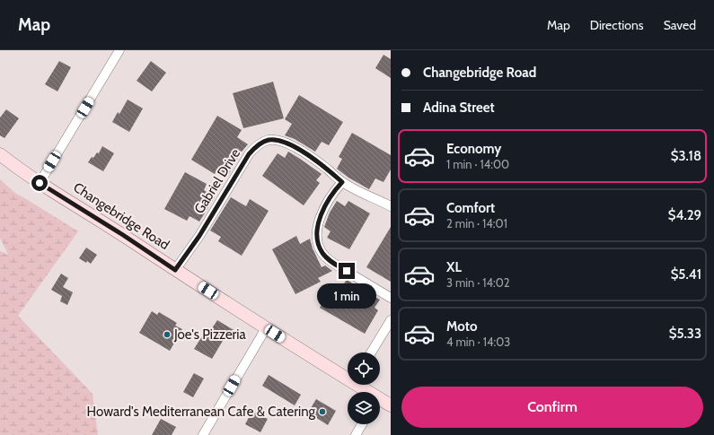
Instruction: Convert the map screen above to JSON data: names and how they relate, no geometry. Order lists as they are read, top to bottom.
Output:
{
  "streets": {
    "main road": ["Changebridge Road"],
    "street": ["Gabriel Drive"]
  },
  "crossings": [
    ["Gabriel Drive", "Changebridge Road"]
  ],
  "places": ["Joe's Pizzeria", "Howard's Mediterranean Cafe & Catering"],
  "page": {
    "header": "Map",
    "nav": ["Map", "Directions", "Saved"],
    "banner": ["Changebridge Road", "Adina Street"],
    "list": [
      {
        "name": "Economy",
        "note": "1 min · 14:00",
        "value": "$3.18"
      },
      {
        "name": "Comfort",
        "note": "2 min · 14:01",
        "value": "$4.29"
      },
      {
        "name": "XL",
        "note": "3 min · 14:02",
        "value": "$5.41"
      },
      {
        "name": "Moto",
        "note": "4 min · 14:03",
        "value": "$5.33"
      }
    ],
    "bubble": "1 min",
    "buttons": "Confirm"
  }
}
